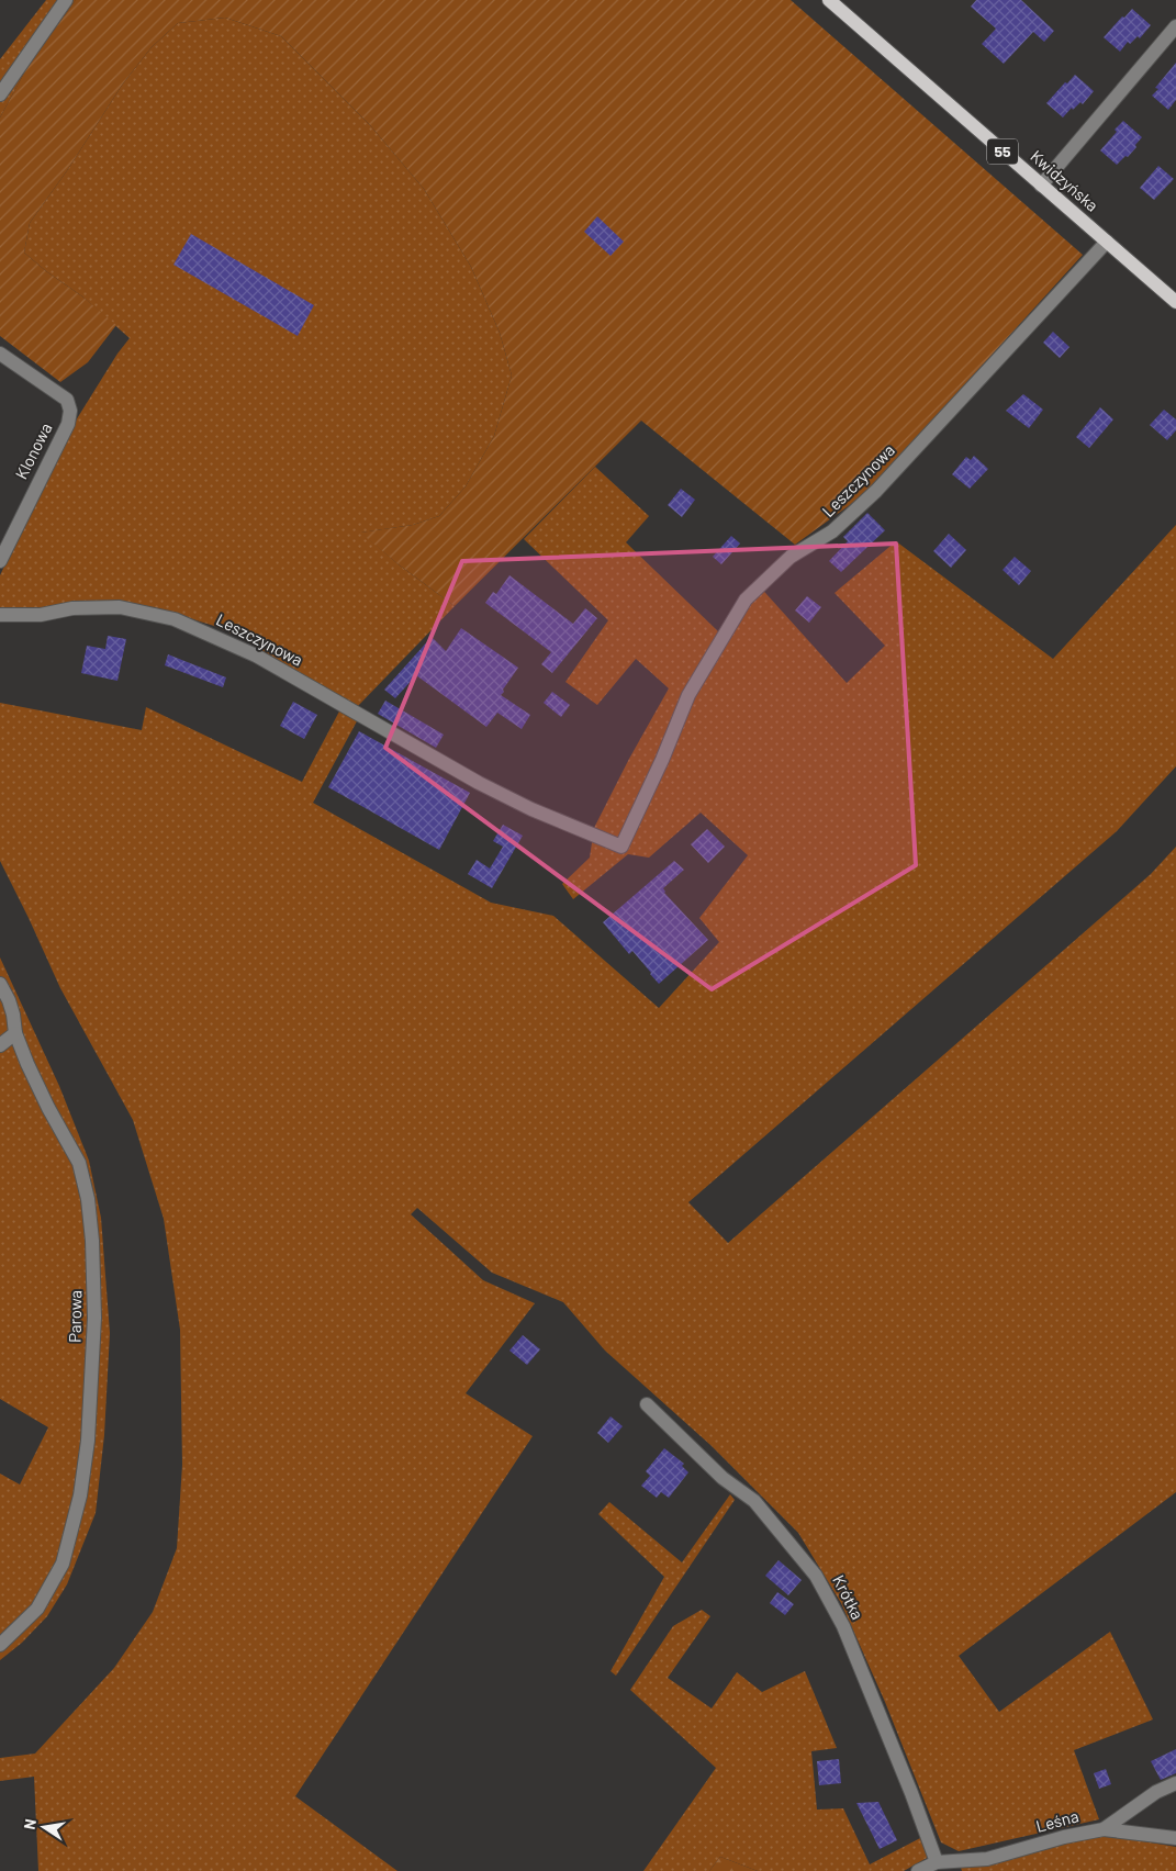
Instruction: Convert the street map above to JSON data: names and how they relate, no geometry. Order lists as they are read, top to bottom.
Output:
{
  "streets": {
    "main road": ["55", "Kwidzyńska"],
    "street": [
      "Klonowa",
      "Leszczynowa",
      "Parowa",
      "Krótka",
      "Leśna"
    ]
  },
  "crossings": [
    ["Kwidzyńska", "Leszczynowa"],
    ["Krótka", "Leśna"]
  ],
  "north": "left"
}
